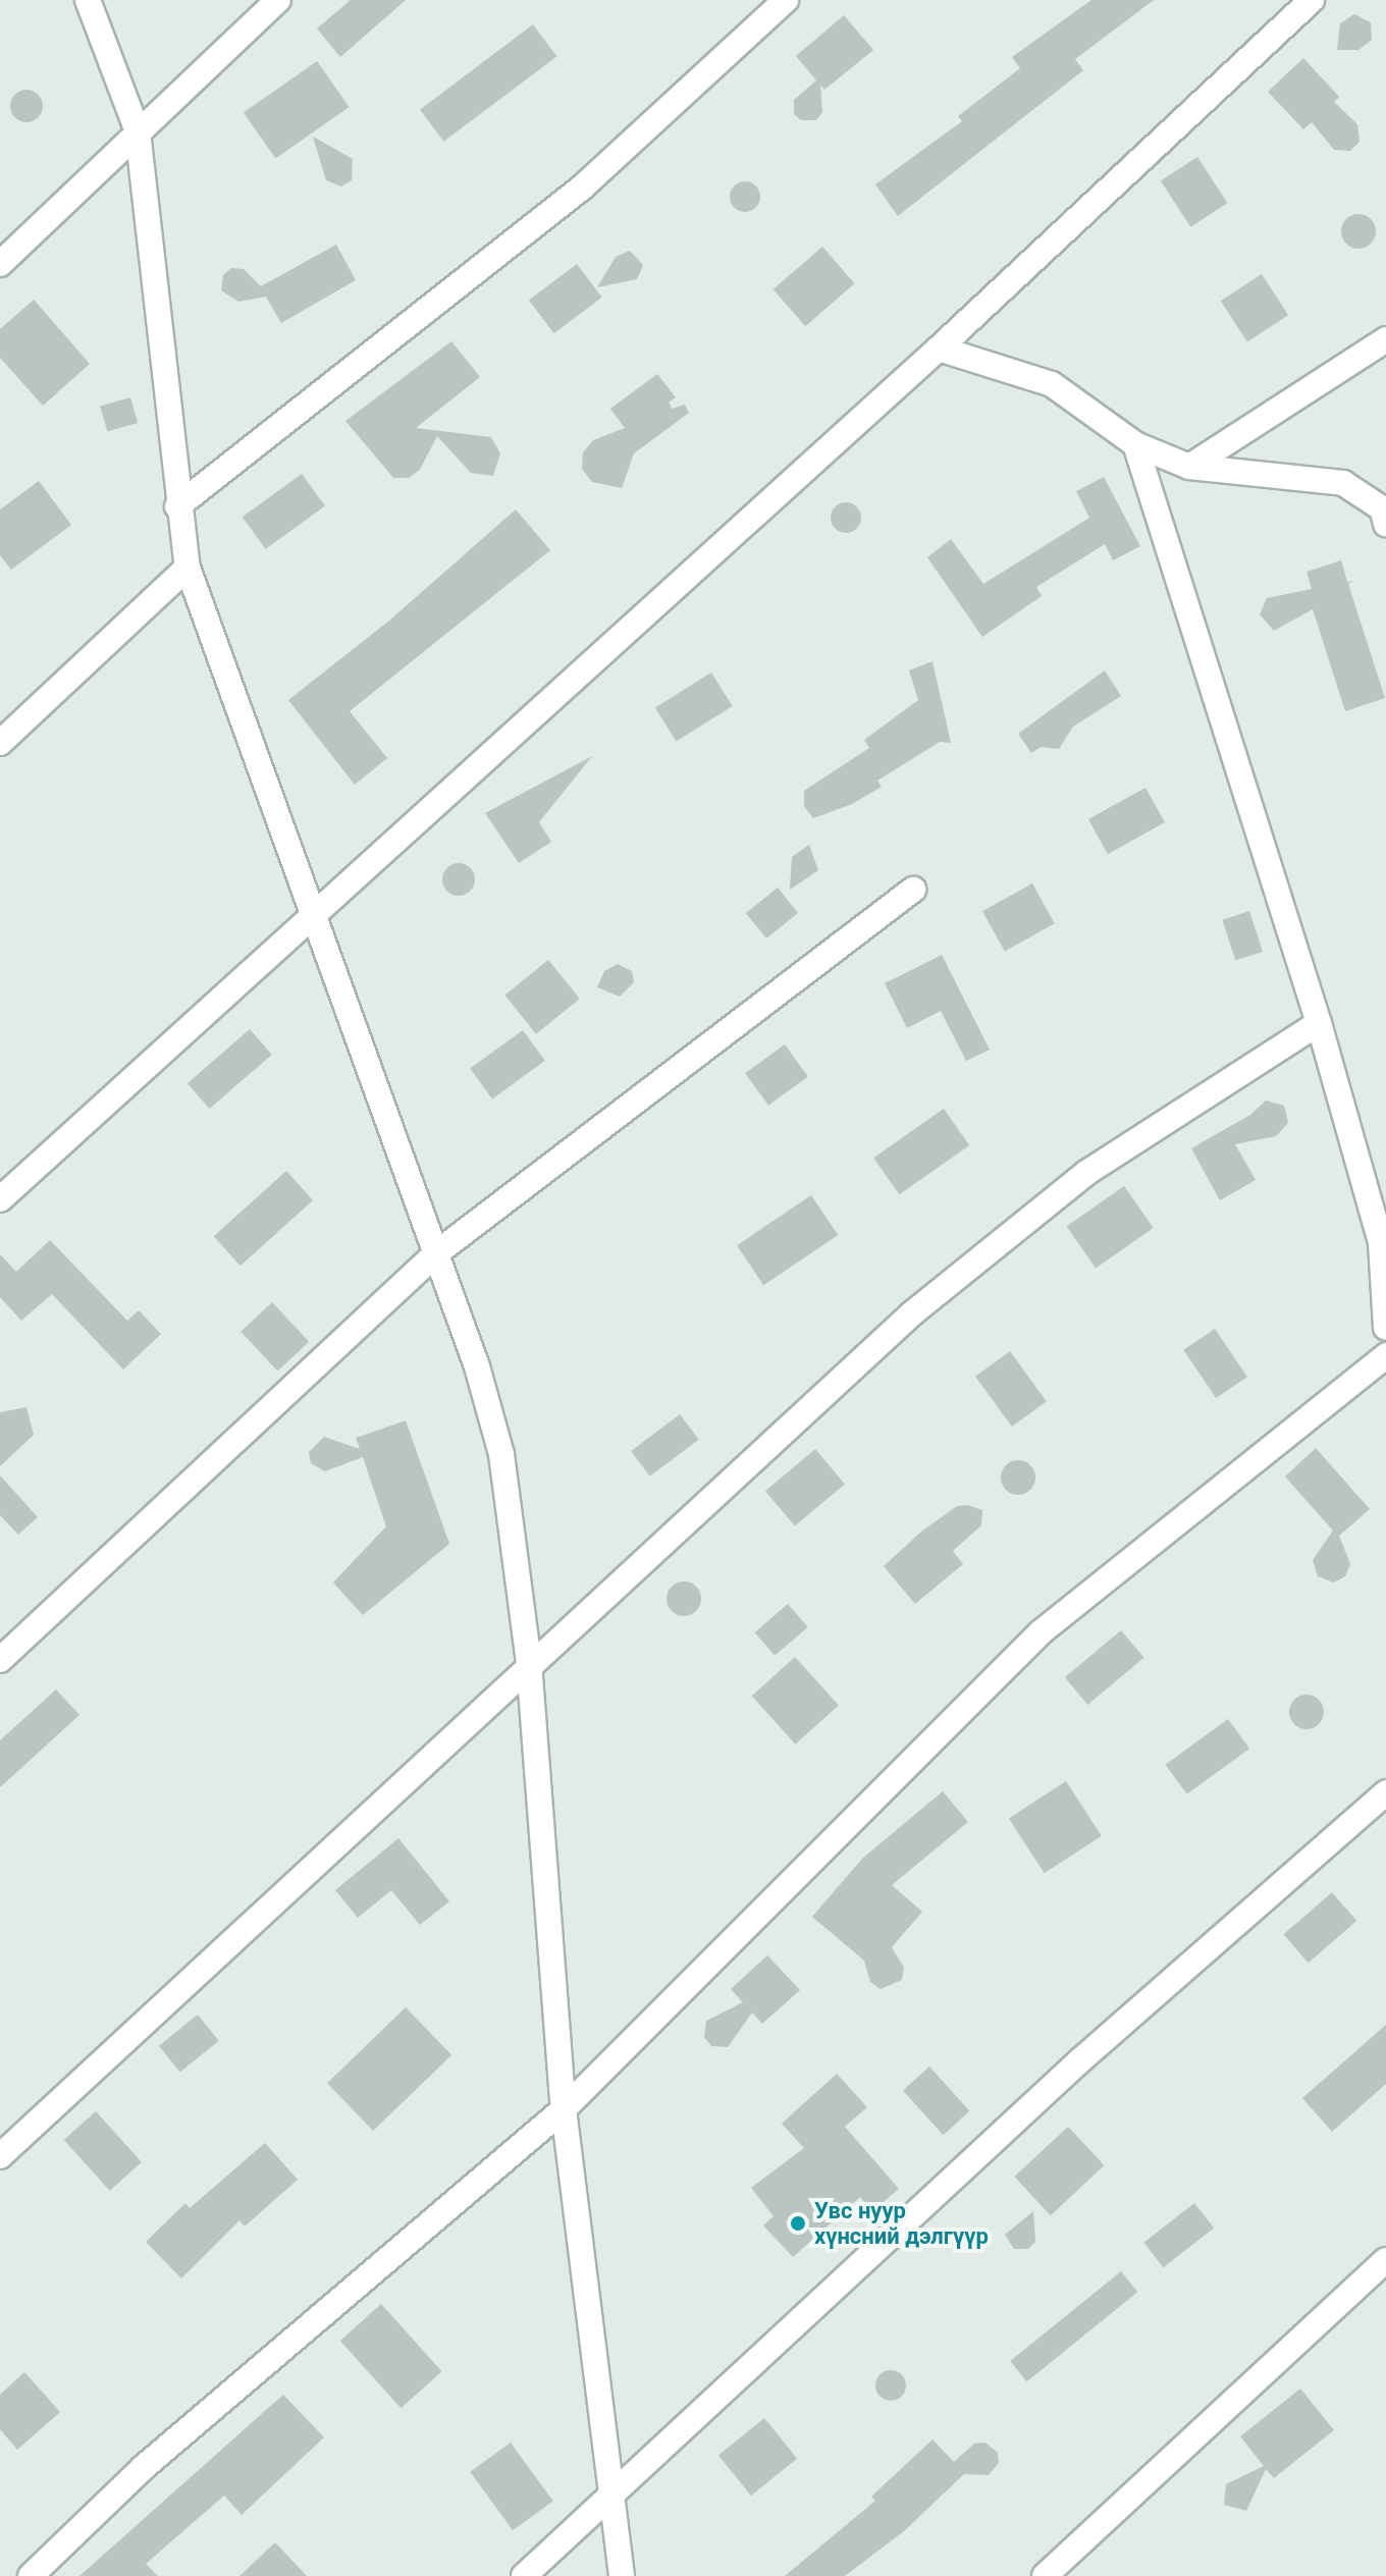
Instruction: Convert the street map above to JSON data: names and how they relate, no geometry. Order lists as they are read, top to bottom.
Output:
{
  "places": ["Увс нуур хүнсний дэлгүүр"]
}
